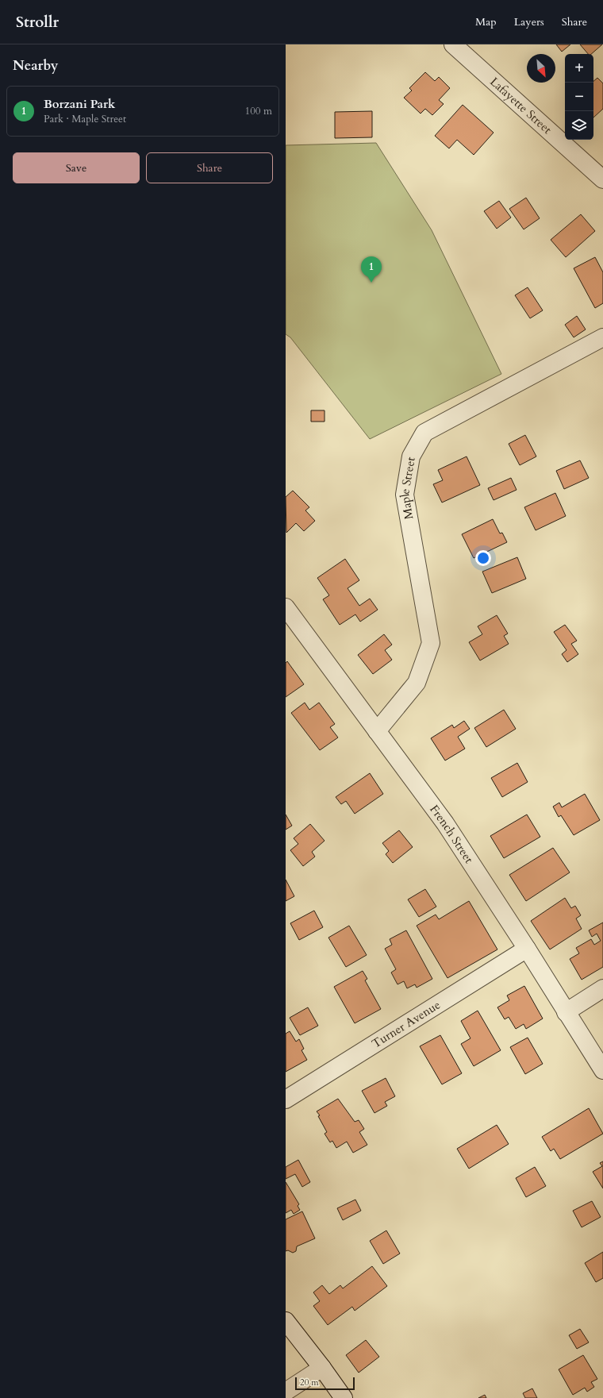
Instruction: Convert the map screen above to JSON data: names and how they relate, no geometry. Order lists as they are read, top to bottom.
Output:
{
  "streets": {
    "street": [
      "Lafayette Street",
      "Maple Street",
      "French Street",
      "Turner Avenue"
    ]
  },
  "crossings": [
    ["Maple Street", "French Street"],
    ["French Street", "Turner Avenue"]
  ],
  "scale_bar": "20 m",
  "north": "bottom right",
  "page": {
    "header": "Strollr",
    "nav": ["Map", "Layers", "Share"],
    "heading": "Nearby",
    "map_buttons": ["+", "−"],
    "list": [
      {
        "mark": "1",
        "name": "Borzani Park",
        "note": "Park · Maple Street",
        "value": "100 m"
      }
    ],
    "buttons": ["Save", "Share"],
    "pins": "1",
    "scale": "20 m"
  }
}
